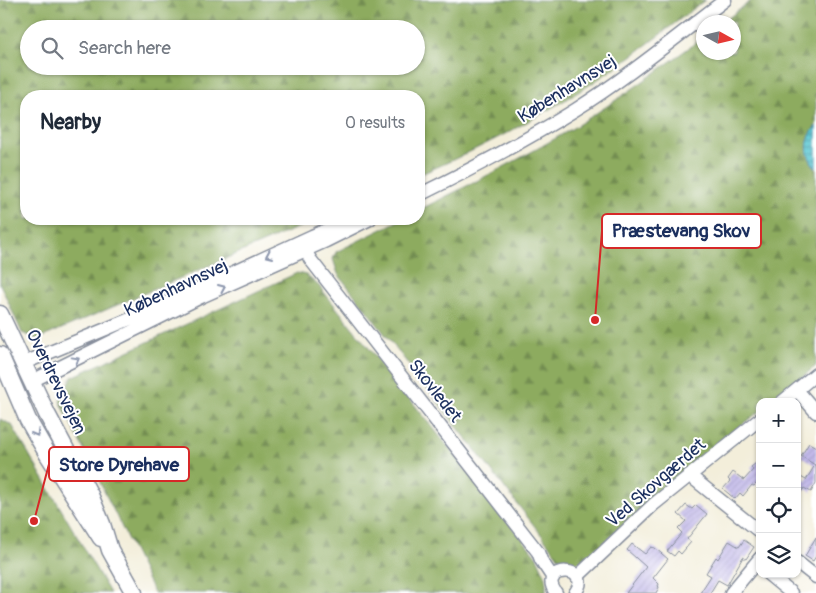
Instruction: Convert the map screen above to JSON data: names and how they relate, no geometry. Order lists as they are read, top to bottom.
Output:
{
  "streets": {
    "main road": ["Københavnsvej", "Overdrevsvejen"],
    "street": ["Skovledet", "Ved Skovgærdet"]
  },
  "crossings": [
    ["Københavnsvej", "Overdrevsvejen"],
    ["Københavnsvej", "Skovledet"]
  ],
  "places": ["Præstevang Skov", "Store Dyrehave"],
  "north": "right",
  "page": {
    "search": "Search here",
    "heading": ["Nearby", "0 results"],
    "map_buttons": ["+", "−"]
  }
}
